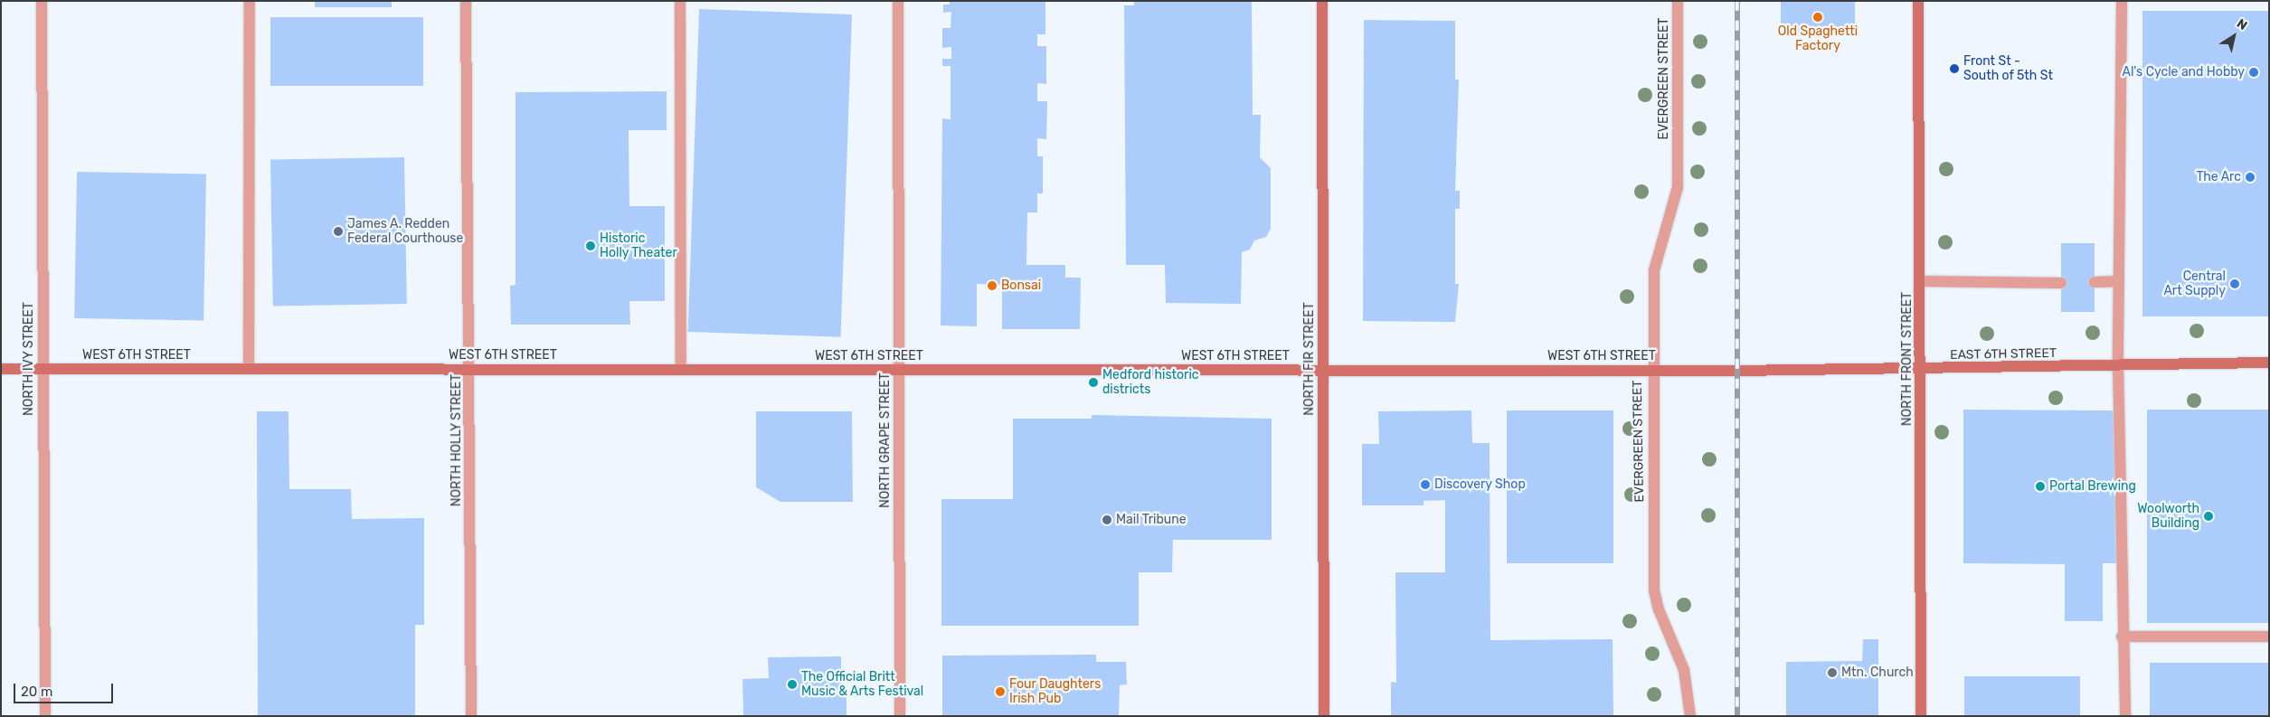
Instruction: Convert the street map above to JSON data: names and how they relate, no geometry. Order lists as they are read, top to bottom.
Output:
{
  "streets": {
    "street": [
      "EVERGREEN STREET",
      "EAST 6TH STREET",
      "WEST 6TH STREET",
      "NORTH IVY STREET",
      "NORTH FIR STREET",
      "NORTH FRONT STREET",
      "NORTH HOLLY STREET",
      "NORTH GRAPE STREET"
    ]
  },
  "crossings": [
    ["EVERGREEN STREET", "WEST 6TH STREET"],
    ["EAST 6TH STREET", "WEST 6TH STREET"],
    ["EAST 6TH STREET", "NORTH FRONT STREET"],
    ["WEST 6TH STREET", "NORTH IVY STREET"],
    ["WEST 6TH STREET", "NORTH FIR STREET"],
    ["WEST 6TH STREET", "NORTH HOLLY STREET"],
    ["WEST 6TH STREET", "NORTH GRAPE STREET"]
  ],
  "places": [
    "Old Spaghetti Factory",
    "Front St - South of 5th St",
    "Al's Cycle and Hobby",
    "The Arc",
    "James A. Redden Federal Courthouse",
    "Historic Holly Theater",
    "Central Art Supply",
    "Bonsai",
    "Medford historic districts",
    "Discovery Shop",
    "Portal Brewing",
    "Woolworth Building",
    "Mail Tribune",
    "Mtn. Church",
    "The Official Britt Music & Arts Festival",
    "Four Daughters Irish Pub"
  ],
  "scale_bar": "20 m",
  "north": "top right"
}
